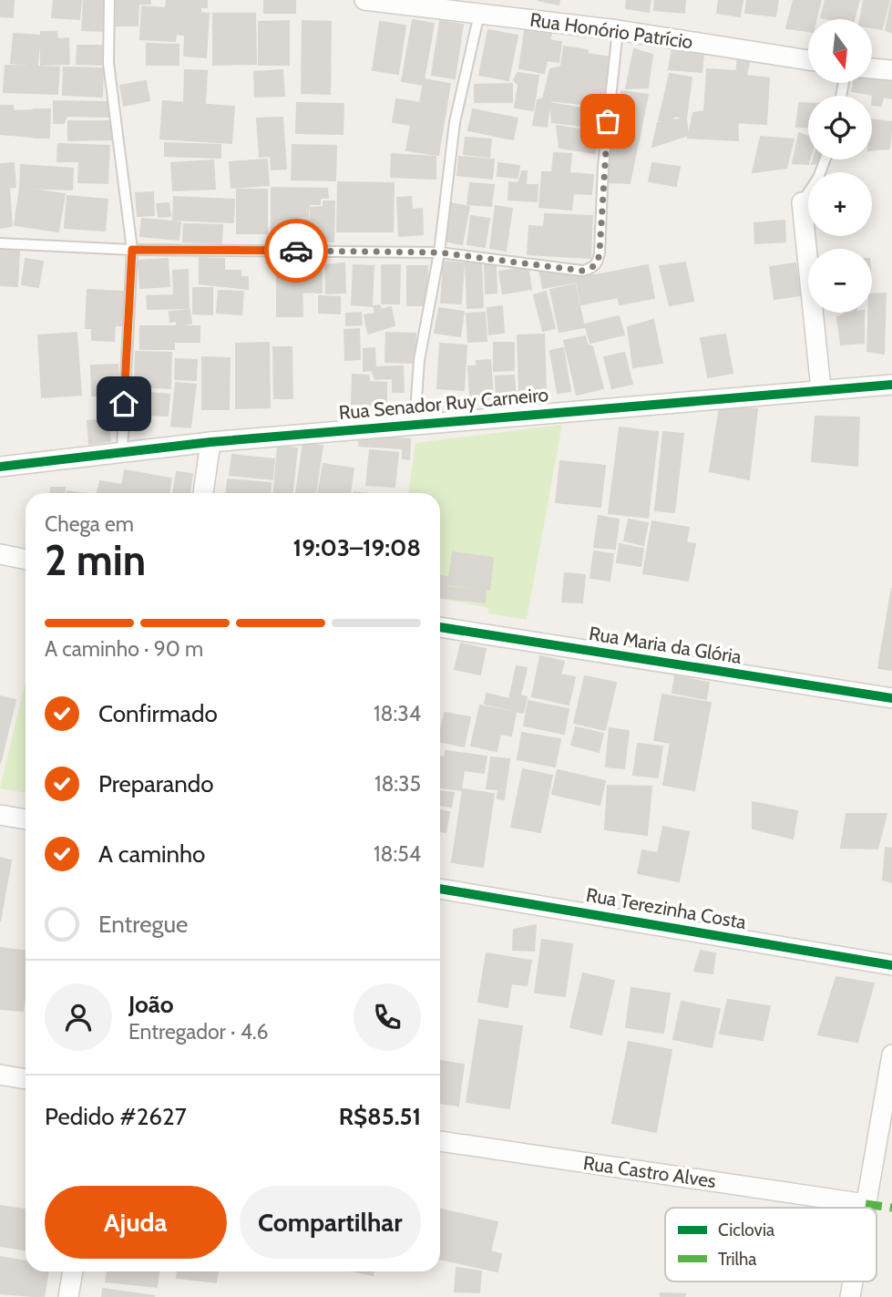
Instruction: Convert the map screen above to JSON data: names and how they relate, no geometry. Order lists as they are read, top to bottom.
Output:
{
  "streets": {
    "street": [
      "Rua Honório Patrício",
      "Rua Senador Ruy Carneiro",
      "Rua Maria da Glória",
      "Rua Terezinha Costa",
      "Rua Castro Alves"
    ]
  },
  "legend": ["Ciclovia", "Trilha"],
  "north": "bottom",
  "page": {
    "map_buttons": ["+", "−"],
    "heading": ["2 min", "Chega em", "19:03–19:08"],
    "panel": [
      "João",
      "Entregador · 4.6",
      "Pedido #2627",
      "R$85.51"
    ],
    "bar": "A caminho · 90 m",
    "list": [
      ["Confirmado", "18:34"],
      ["Preparando", "18:35"],
      ["A caminho", "18:54"],
      "Entregue"
    ],
    "buttons": ["Ajuda", "Compartilhar"]
  }
}
